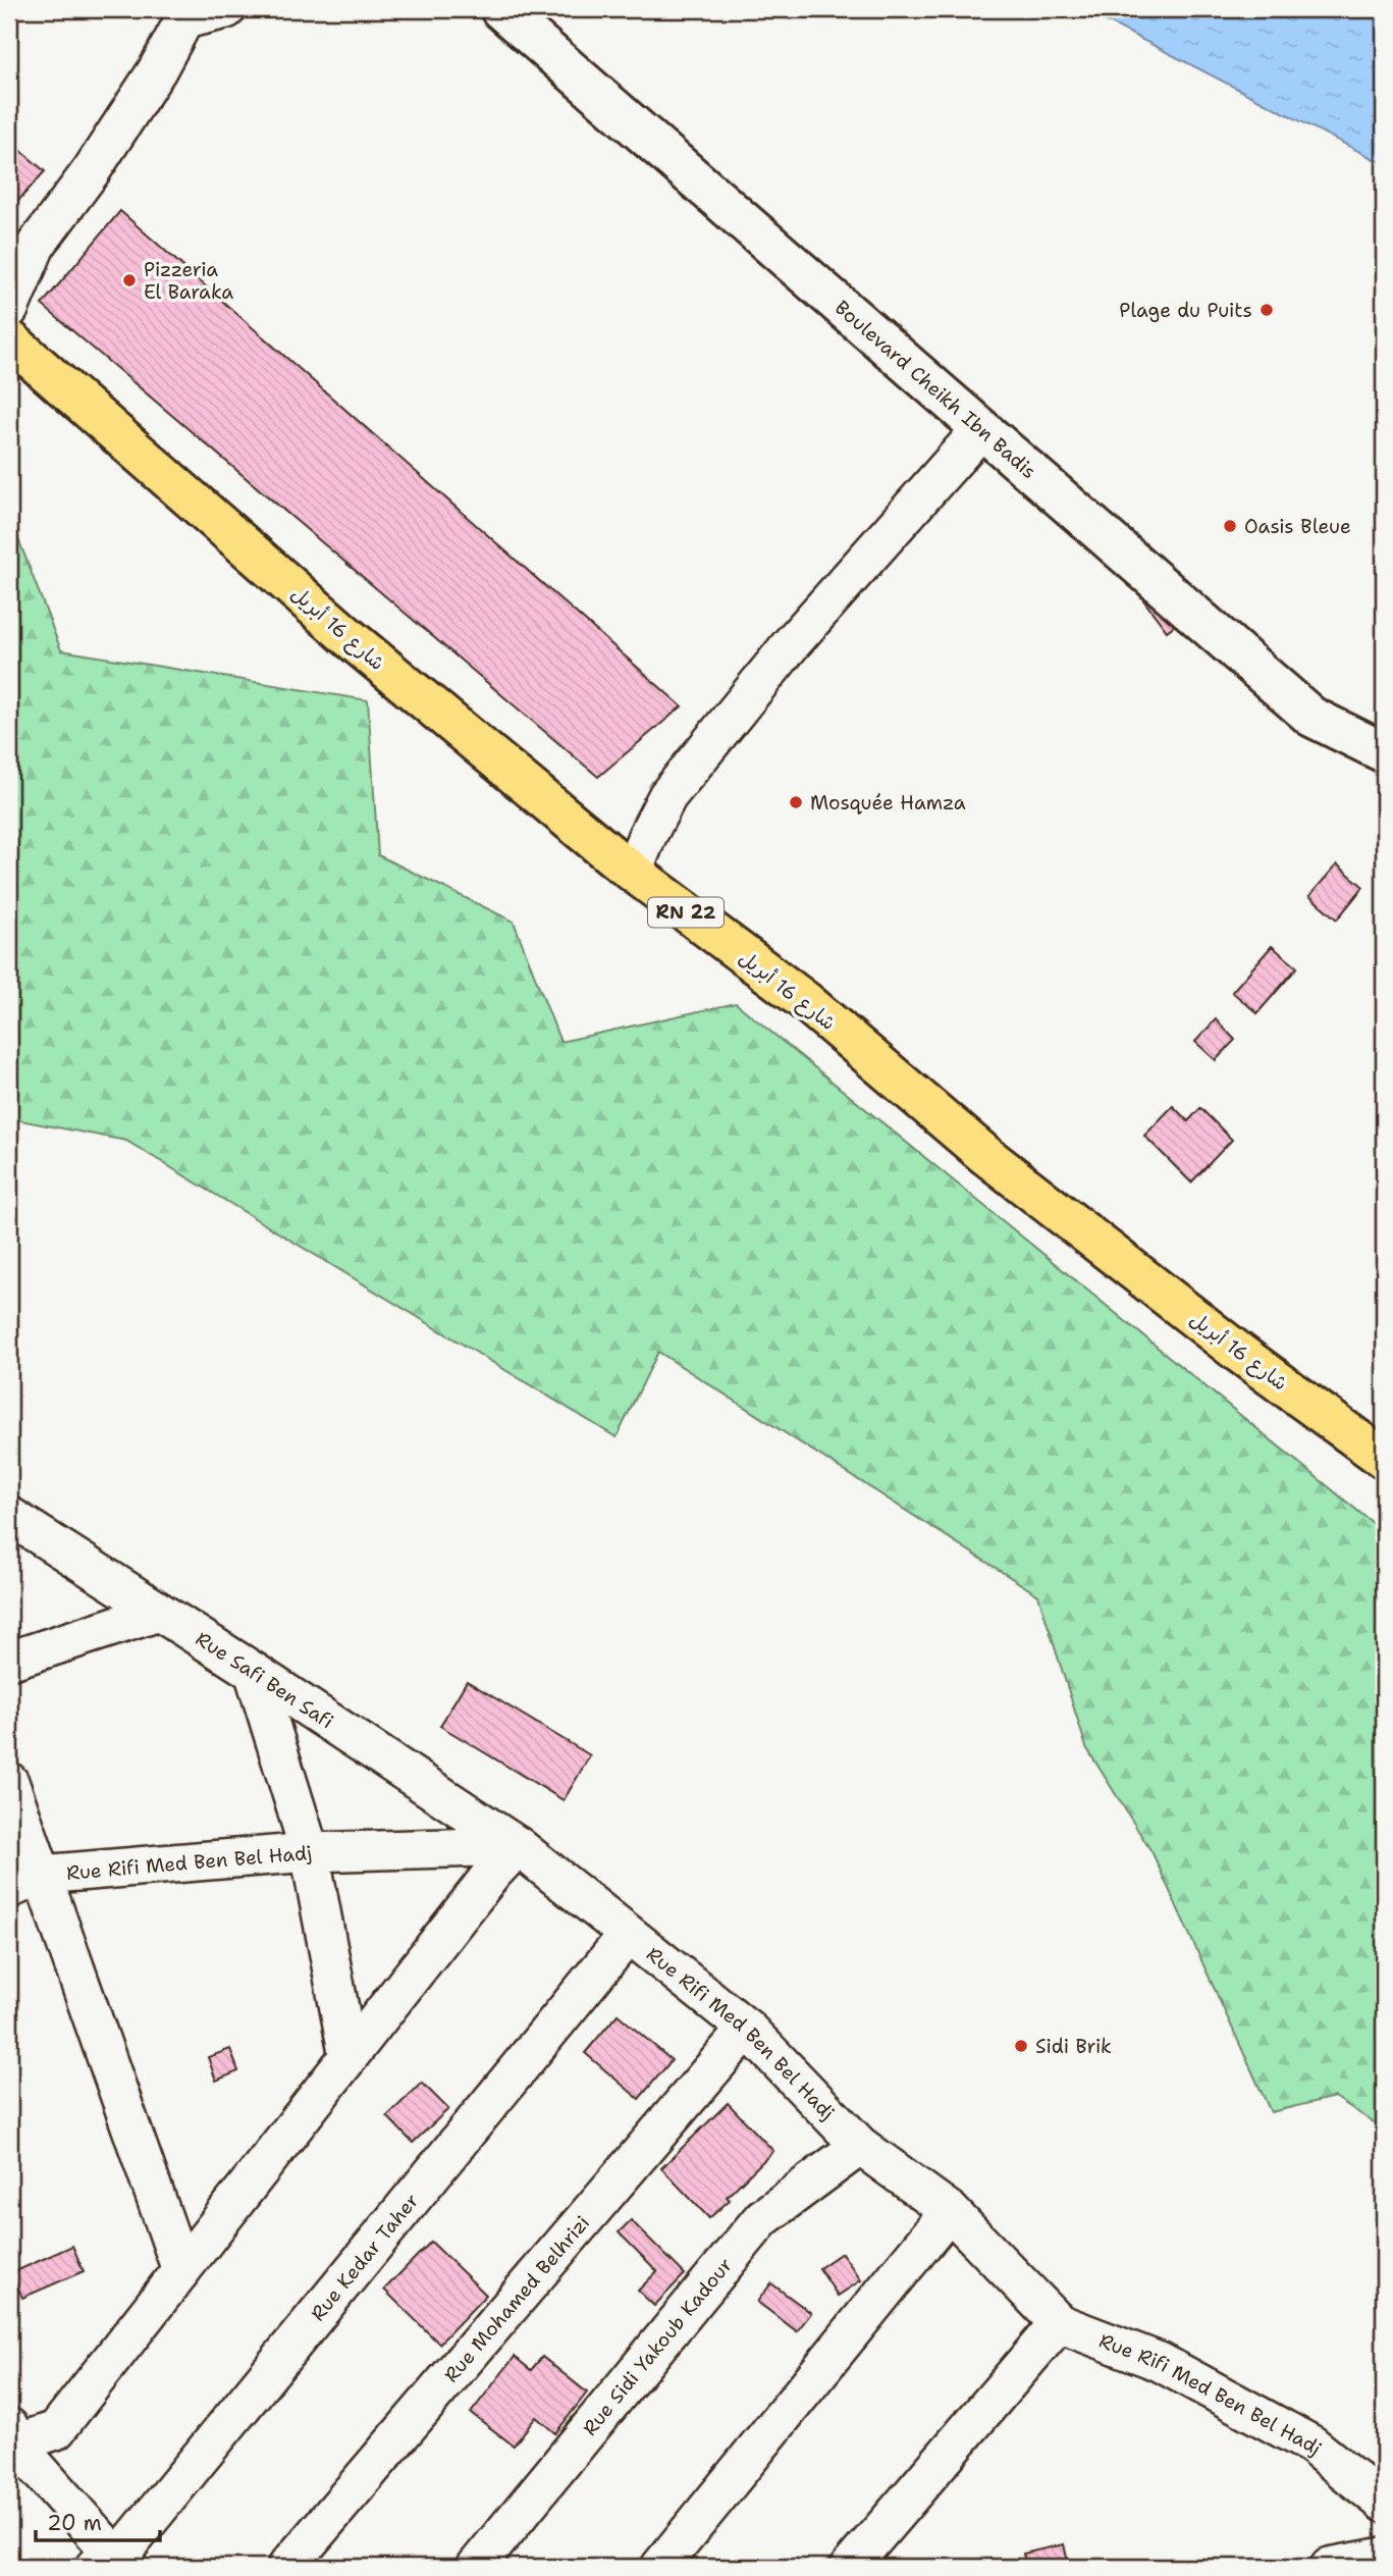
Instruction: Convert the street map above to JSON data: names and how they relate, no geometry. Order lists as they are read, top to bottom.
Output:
{
  "streets": {
    "main road": ["شارع 16 أبريل", "RN 22"],
    "street": [
      "Boulevard Cheikh Ibn Badis",
      "Rue Safi Ben Safi",
      "Rue Rifi Med Ben Bel Hadj",
      "Rue Kedar Taher",
      "Rue Mohamed Belhrizi",
      "Rue Sidi Yakoub Kadour"
    ]
  },
  "crossings": [
    ["Rue Safi Ben Safi", "Rue Rifi Med Ben Bel Hadj"],
    ["Rue Rifi Med Ben Bel Hadj", "Rue Kedar Taher"],
    ["Rue Rifi Med Ben Bel Hadj", "Rue Mohamed Belhrizi"],
    ["Rue Rifi Med Ben Bel Hadj", "Rue Sidi Yakoub Kadour"]
  ],
  "places": [
    "Pizzeria El Baraka",
    "Plage du Puits",
    "Oasis Bleue",
    "Mosquée Hamza",
    "Sidi Brik"
  ],
  "scale_bar": "20 m"
}
